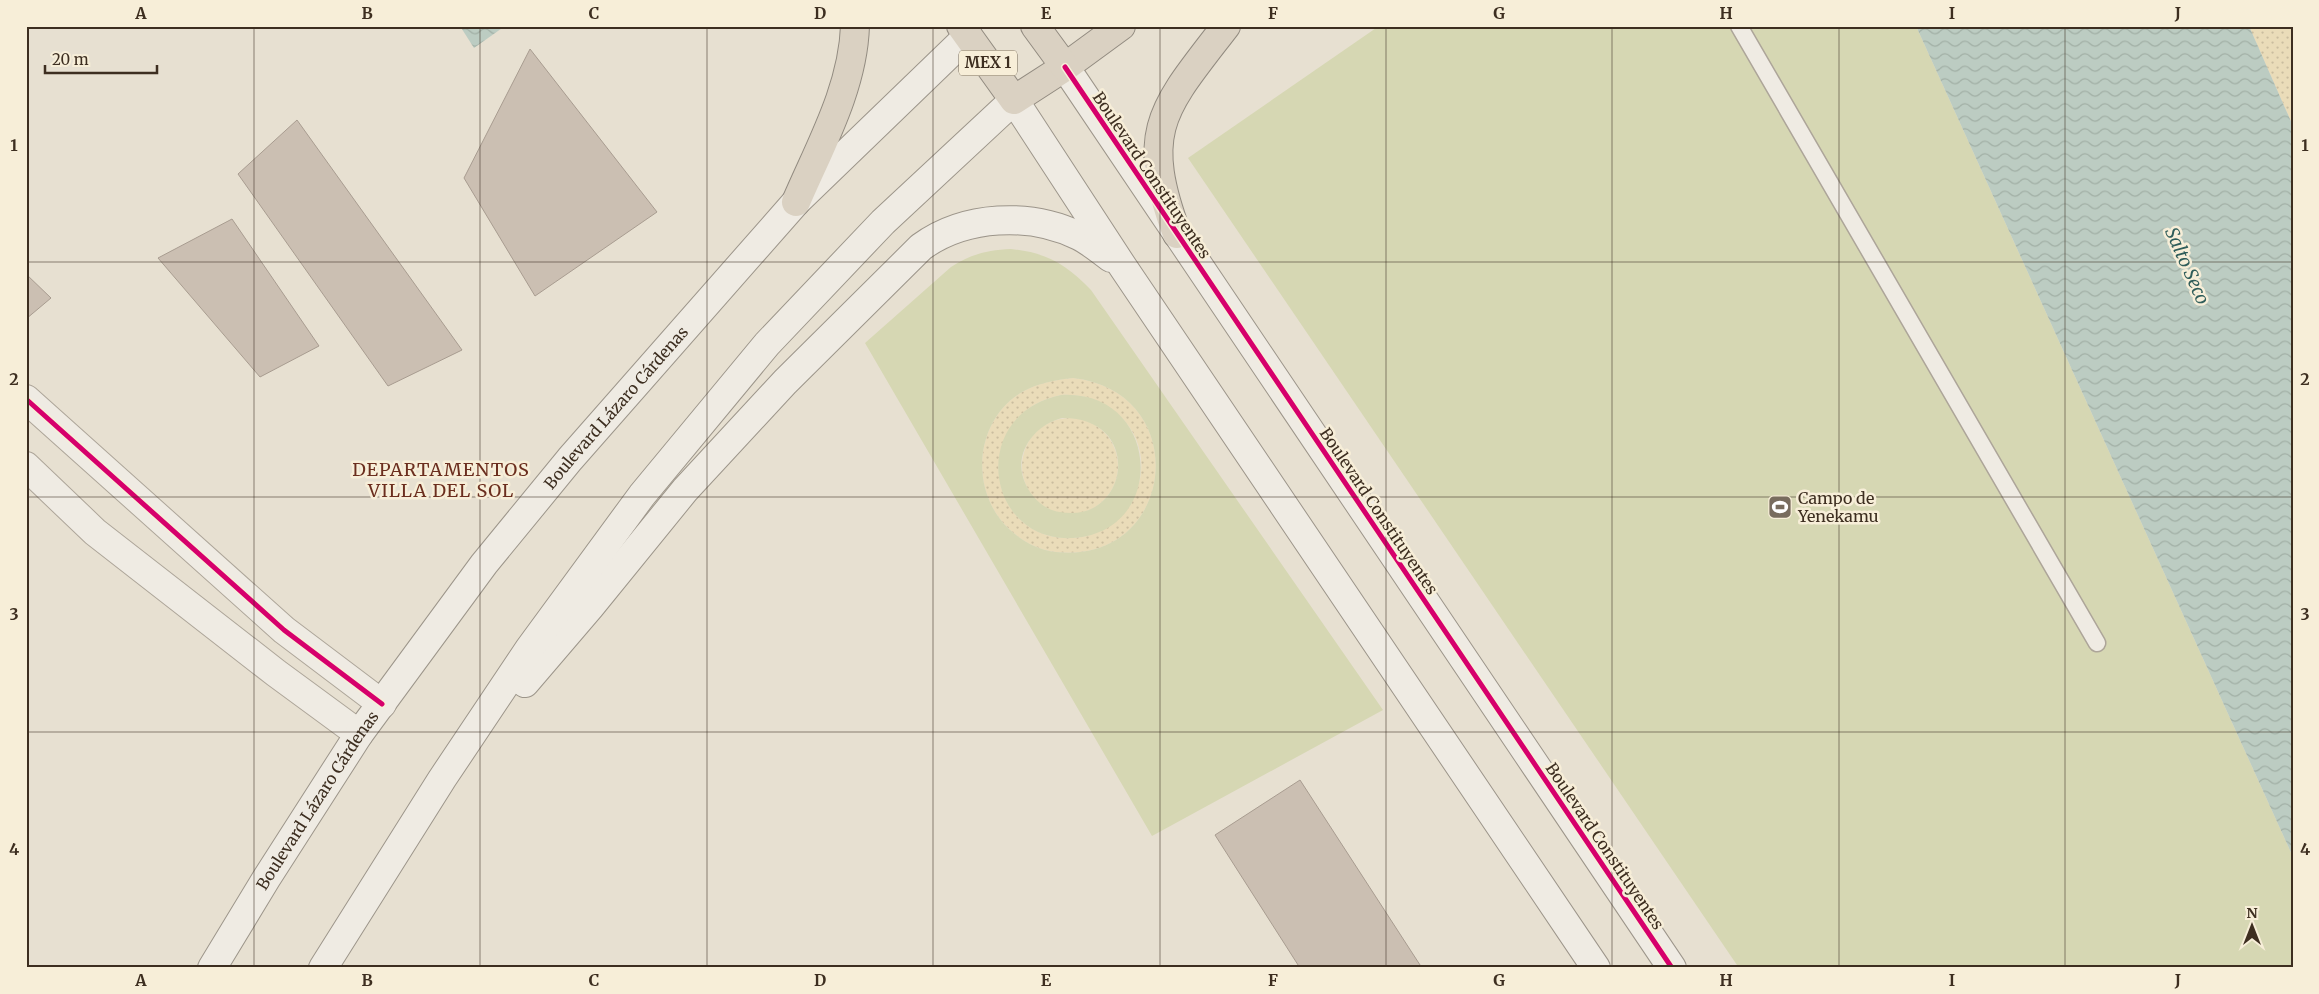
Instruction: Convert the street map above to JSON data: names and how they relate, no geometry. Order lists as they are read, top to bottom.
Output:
{
  "streets": {
    "highway": ["MEX 1", "Boulevard Constituyentes"],
    "main road": ["Boulevard Lázaro Cárdenas"]
  },
  "crossings": [
    ["MEX 1", "Boulevard Constituyentes"],
    ["MEX 1", "Boulevard Lázaro Cárdenas"]
  ],
  "districts": ["DEPARTAMENTOS VILLA DEL SOL"],
  "water": ["Salto Seco"],
  "places": {
    "sports": ["Campo de Yenekamu"]
  },
  "scale_bar": "20 m",
  "north": "top",
  "grid": {
    "columns": [
      "A",
      "B",
      "C",
      "D",
      "E",
      "F",
      "G",
      "H",
      "I",
      "J"
    ],
    "rows": [
      "1",
      "2",
      "3",
      "4"
    ]
  }
}
